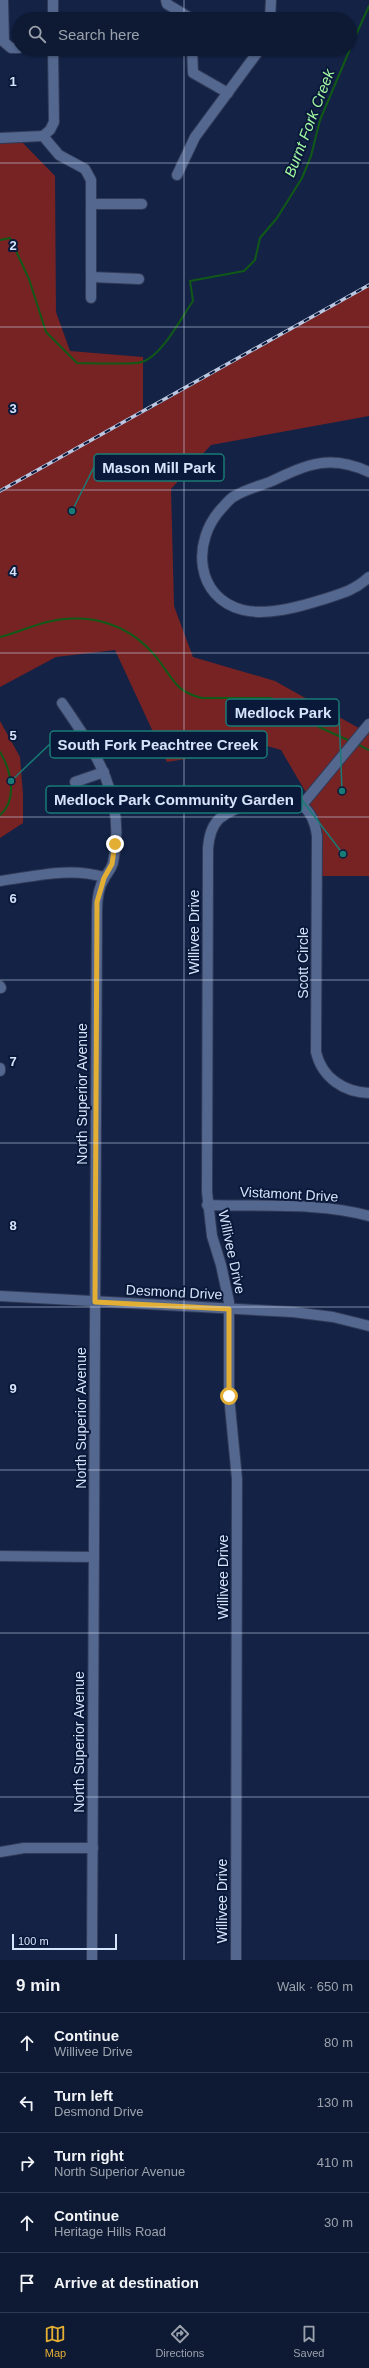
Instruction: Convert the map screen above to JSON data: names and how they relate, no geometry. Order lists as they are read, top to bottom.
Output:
{
  "streets": {
    "street": [
      "Willivee Drive",
      "Scott Circle",
      "North Superior Avenue",
      "Vistamont Drive",
      "Desmond Drive"
    ]
  },
  "crossings": [
    ["Willivee Drive", "Scott Circle"],
    ["Willivee Drive", "Vistamont Drive"],
    ["Willivee Drive", "Desmond Drive"],
    ["North Superior Avenue", "Desmond Drive"]
  ],
  "water": ["Burnt Fork Creek"],
  "places": [
    "Mason Mill Park",
    "South Fork Peachtree Creek",
    "Medlock Park",
    "Medlock Park Community Garden"
  ],
  "scale_bar": "100 m",
  "page": {
    "search": "Search here",
    "scale": "100 m",
    "heading": ["9 min", "Walk · 650 m"],
    "list": [
      ["Continue", "Willivee Drive", "80 m"],
      ["Turn left", "Desmond Drive", "130 m"],
      ["Turn right", "North Superior Avenue", "410 m"],
      ["Continue", "Heritage Hills Road", "30 m"],
      "Arrive at destination"
    ],
    "nav": ["Map", "Directions", "Saved"]
  },
  "grid": {
    "rows": [
      "1",
      "2",
      "3",
      "4",
      "5",
      "6",
      "7",
      "8",
      "9"
    ]
  }
}
